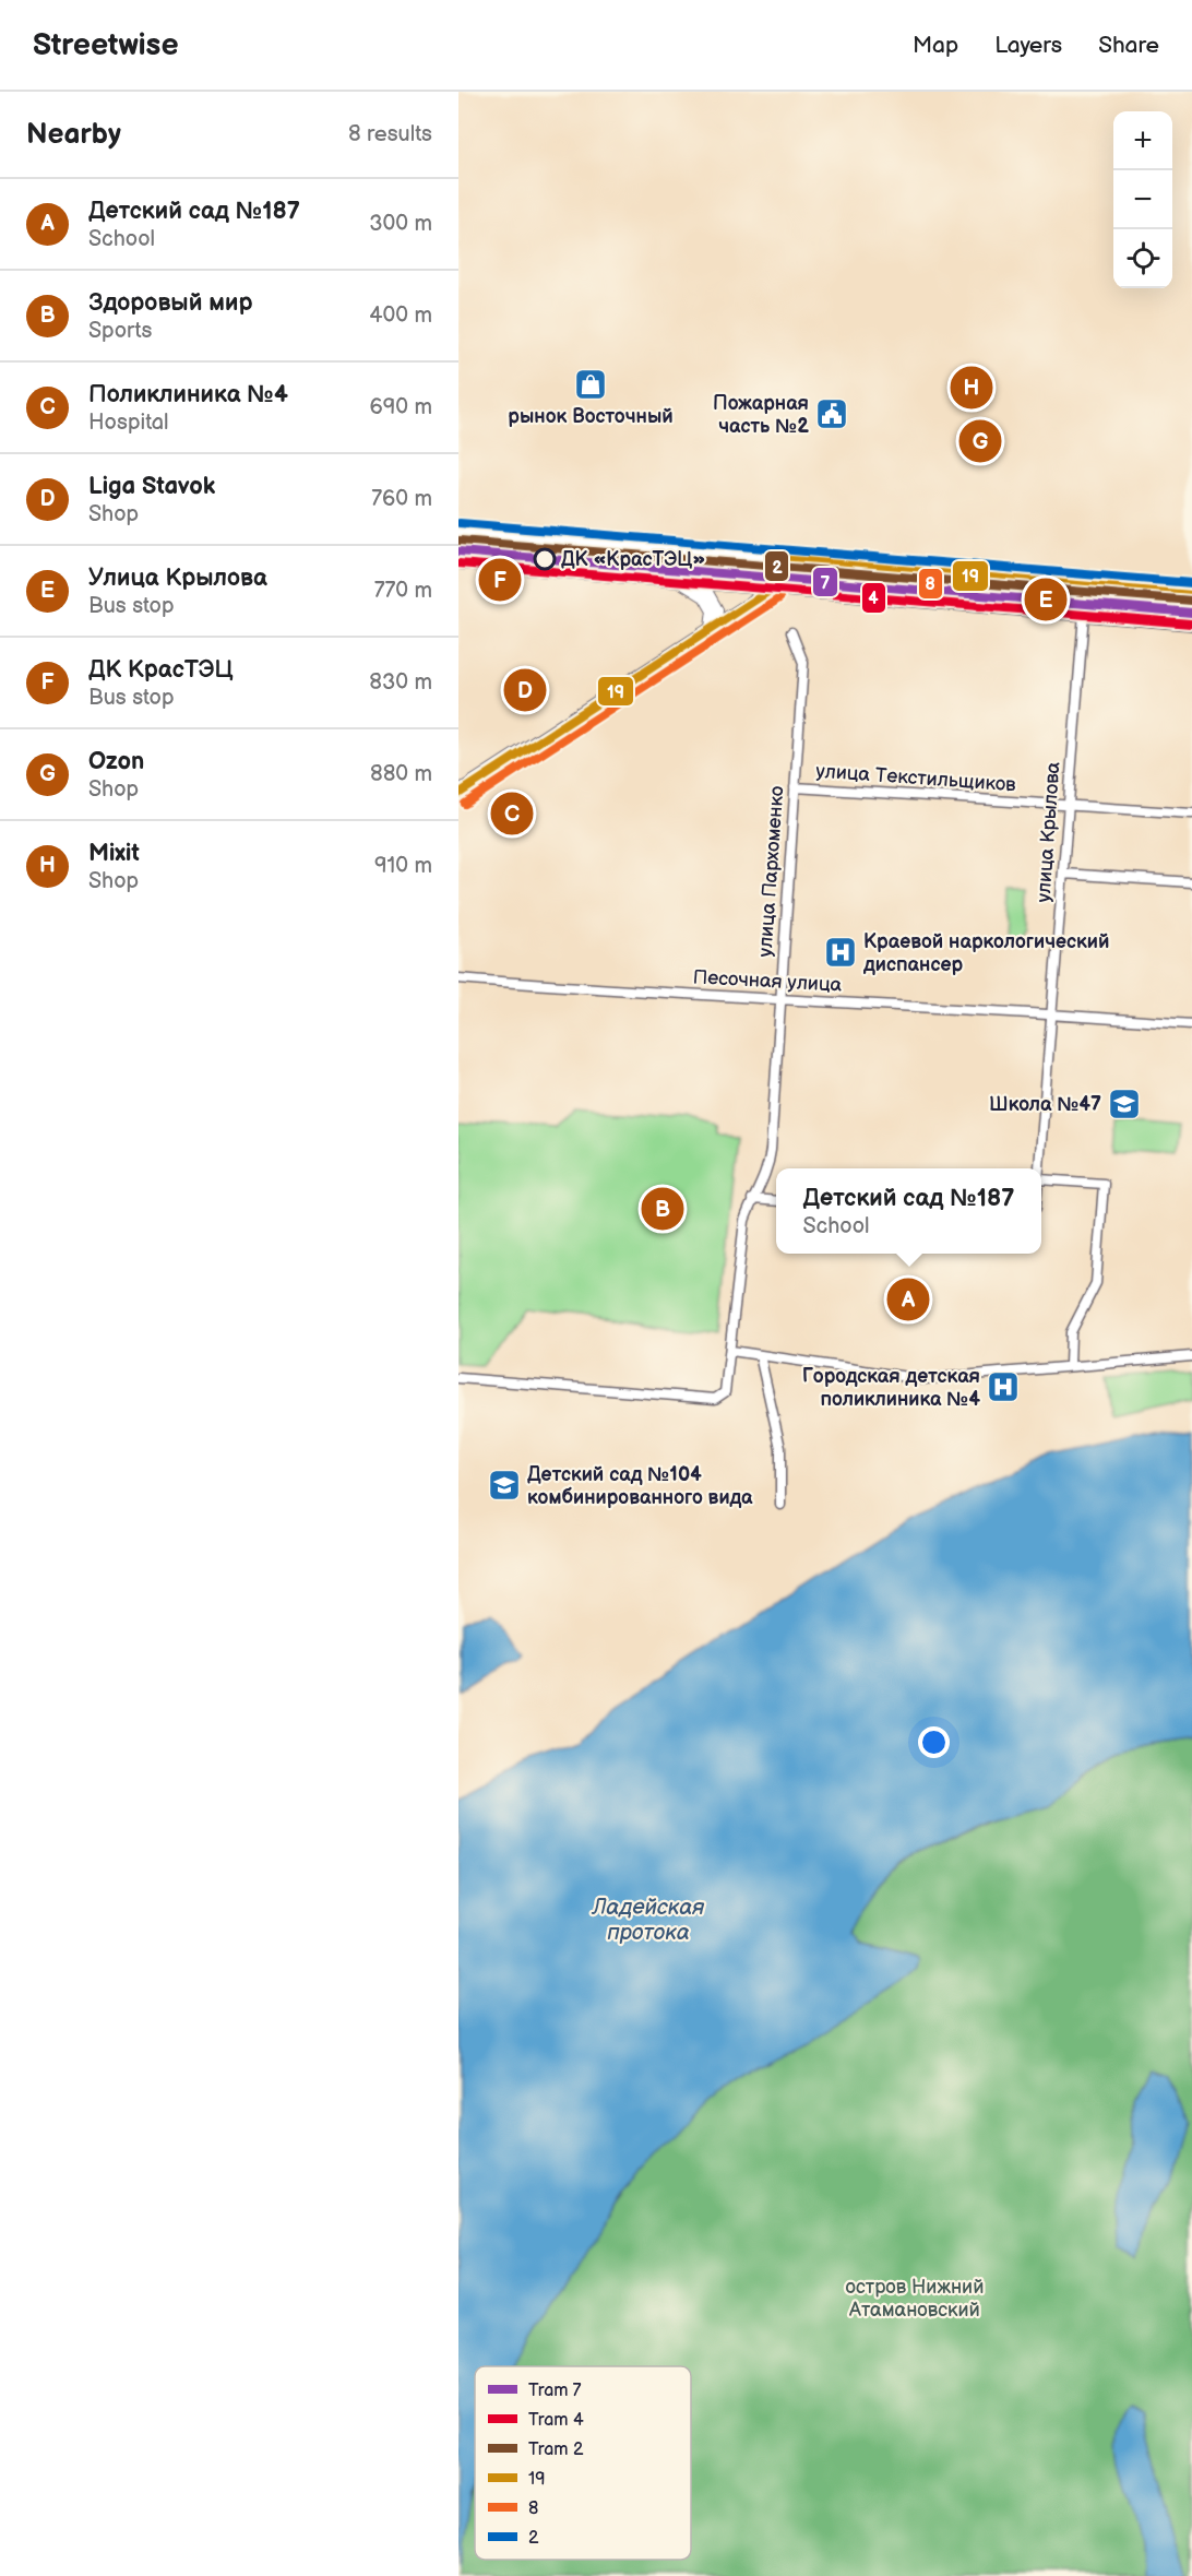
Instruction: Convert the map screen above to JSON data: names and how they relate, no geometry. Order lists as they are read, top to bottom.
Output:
{
  "streets": {
    "street": [
      "улица Текстильщиков",
      "улица Крылова",
      "улица Пархоменко",
      "Песочная улица"
    ]
  },
  "crossings": [
    ["улица Текстильщиков", "улица Крылова"],
    ["улица Текстильщиков", "улица Пархоменко"],
    ["улица Крылова", "Песочная улица"],
    ["улица Пархоменко", "Песочная улица"]
  ],
  "water": ["Ладейская протока"],
  "parks": ["остров Нижний Атамановский"],
  "places": {
    "shop": ["рынок Восточный"],
    "public building": ["Пожарная часть №2"],
    "other": ["ДК «КрасТЭЦ»"],
    "hospital": ["Краевой наркологический диспансер", "Городская детская поликлиника №4"],
    "school or university": ["Школа №47", "Детский сад №104 комбинированного вида"]
  },
  "lines": [
    "transit line 2",
    "tram line 2",
    "tram line 7",
    "transit line 19",
    "tram line 4",
    "transit line 8"
  ],
  "legend": [
    "Tram 7",
    "Tram 4",
    "Tram 2",
    "19",
    "8",
    "2"
  ],
  "page": {
    "header": "Streetwise",
    "nav": ["Map", "Layers", "Share"],
    "heading": ["Nearby", "8 results"],
    "map_buttons": ["+", "−"],
    "list": [
      {
        "mark": "A",
        "name": "Детский сад №187",
        "note": "School",
        "value": "300 m"
      },
      {
        "mark": "B",
        "name": "Здоровый мир",
        "note": "Sports",
        "value": "400 m"
      },
      {
        "mark": "C",
        "name": "Поликлиника №4",
        "note": "Hospital",
        "value": "690 m"
      },
      {
        "mark": "D",
        "name": "Liga Stavok",
        "note": "Shop",
        "value": "760 m"
      },
      {
        "mark": "E",
        "name": "Улица Крылова",
        "note": "Bus stop",
        "value": "770 m"
      },
      {
        "mark": "F",
        "name": "ДК КрасТЭЦ",
        "note": "Bus stop",
        "value": "830 m"
      },
      {
        "mark": "G",
        "name": "Ozon",
        "note": "Shop",
        "value": "880 m"
      },
      {
        "mark": "H",
        "name": "Mixit",
        "note": "Shop",
        "value": "910 m"
      }
    ],
    "pins": [
      "H",
      "G",
      "F",
      "E",
      "D",
      "C",
      "B",
      "A"
    ],
    "popup": ["Детский сад №187", "School"]
  }
}
